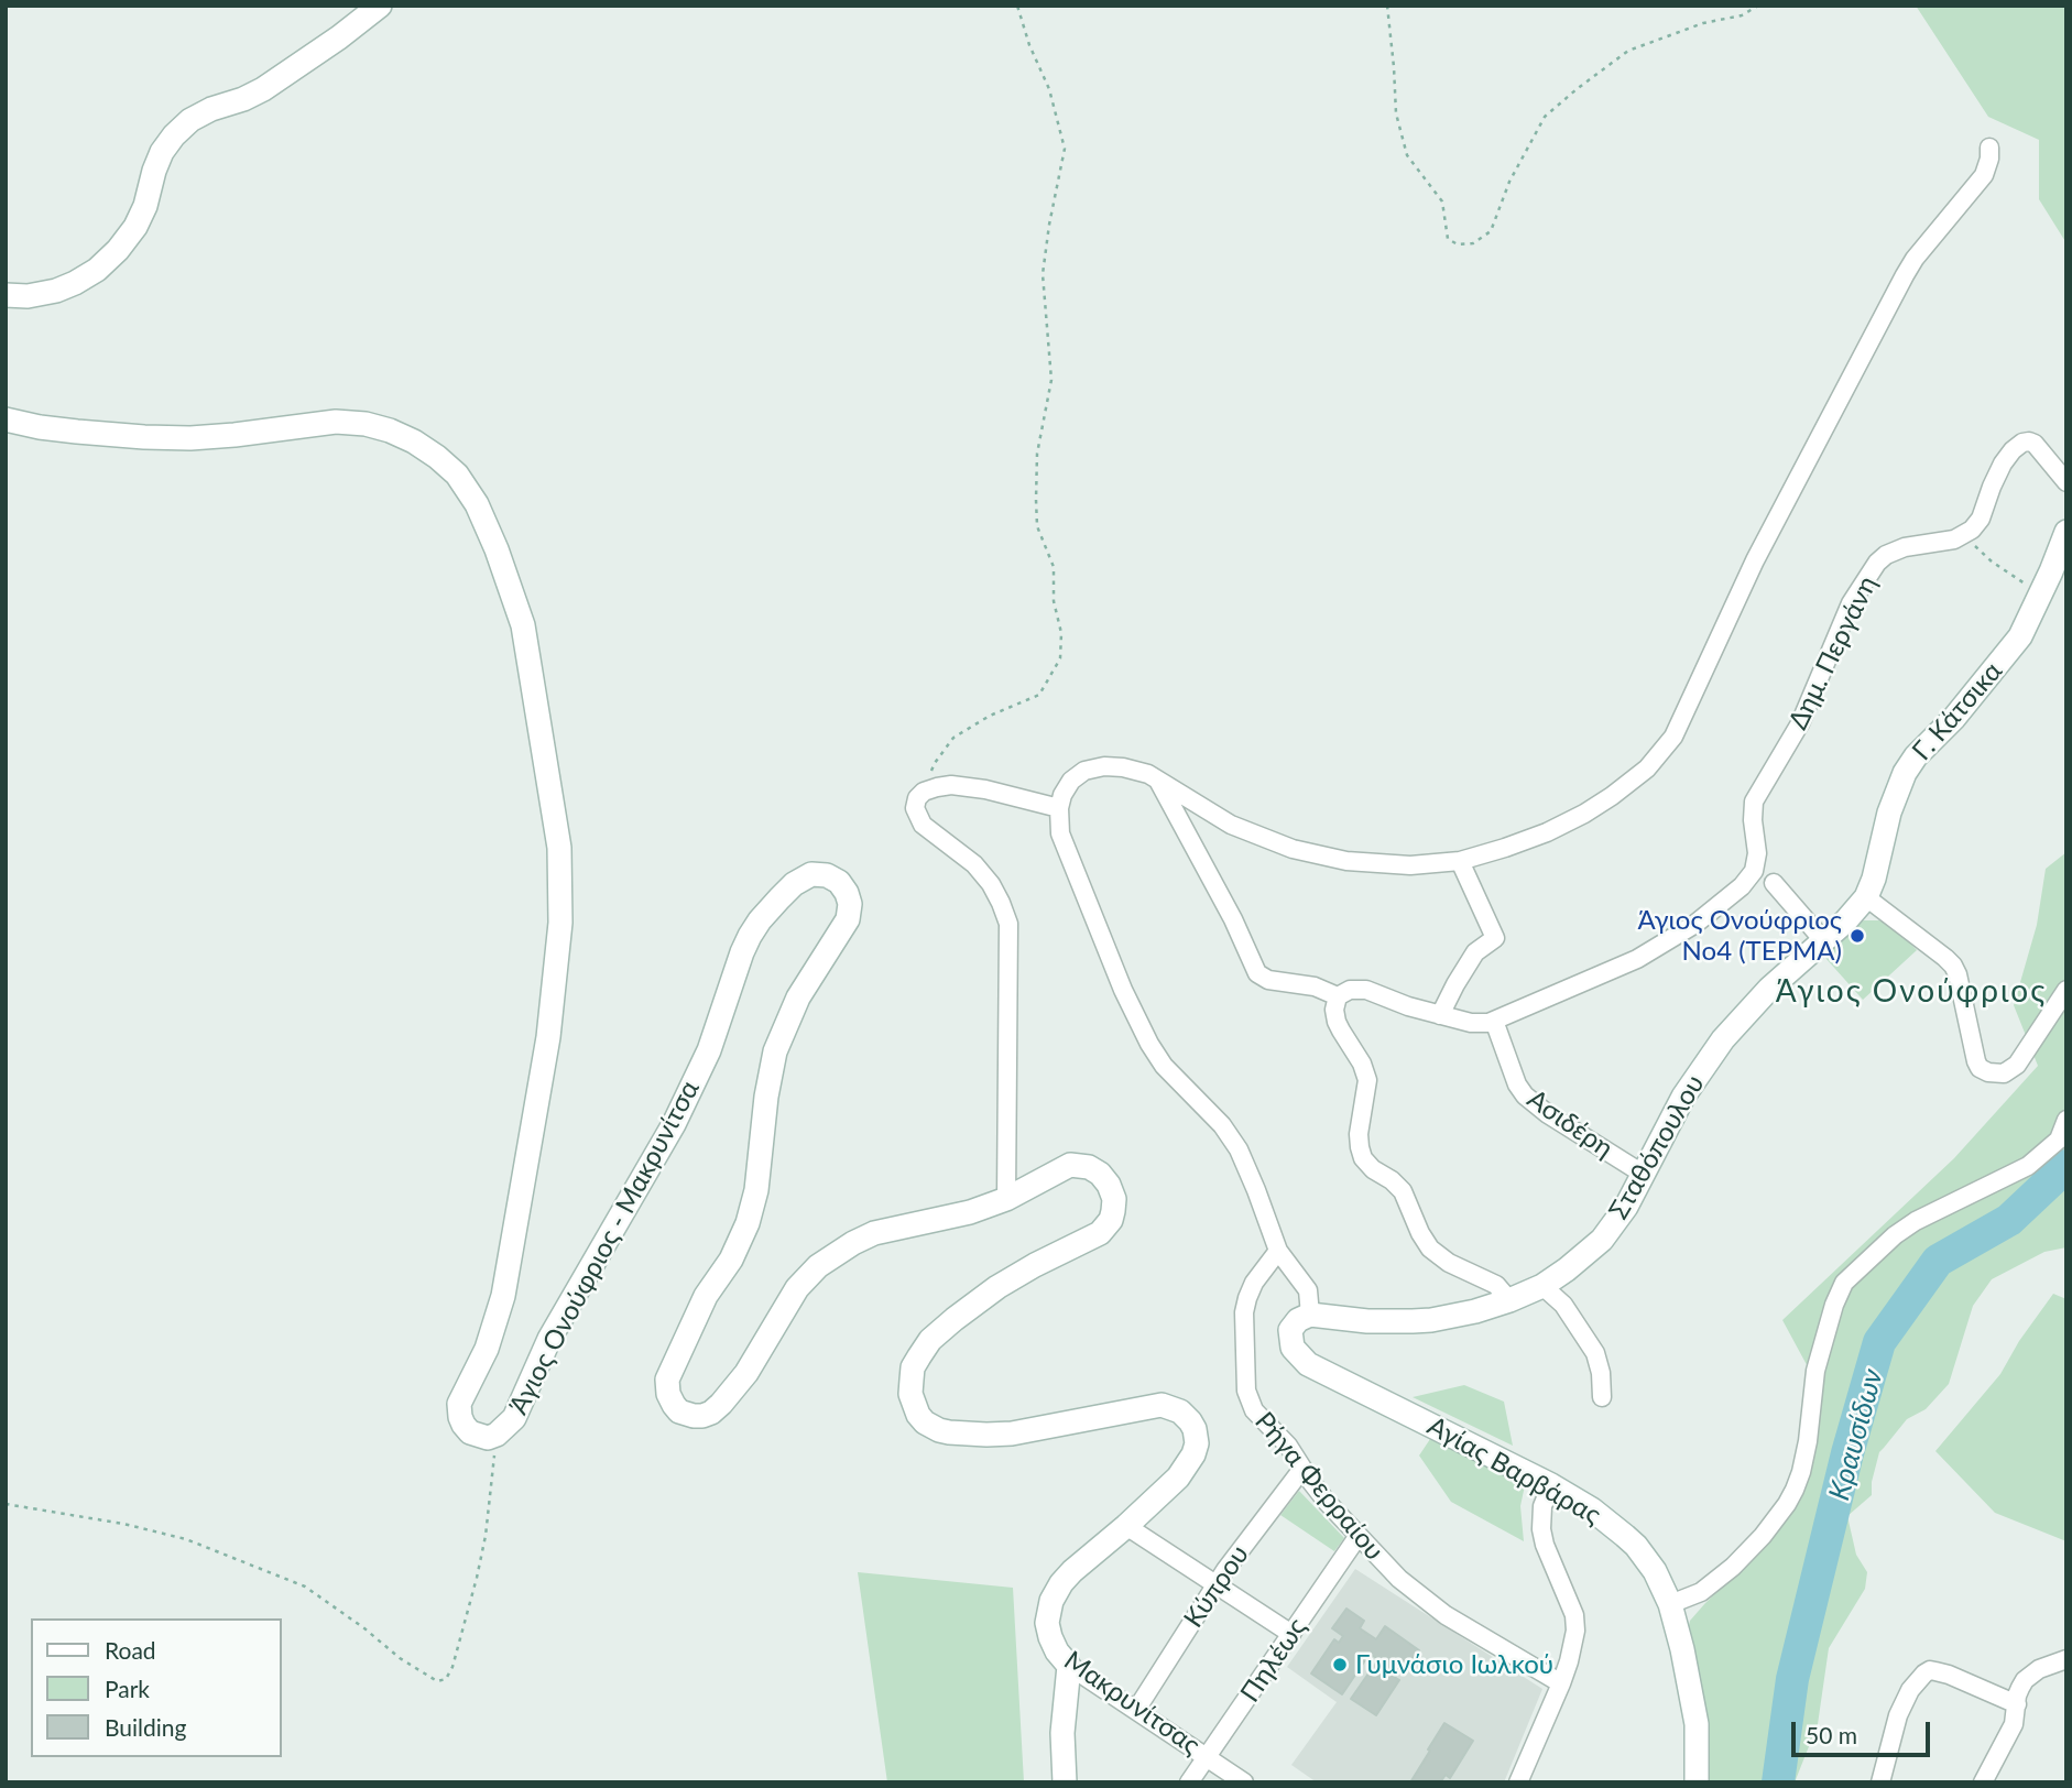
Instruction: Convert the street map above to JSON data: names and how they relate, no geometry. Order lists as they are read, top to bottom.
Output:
{
  "streets": {
    "street": [
      "Δημ. Περγάνη",
      "Γ. Κάτσικα",
      "Ασιδέρη",
      "Σταθόπουλου",
      "Άγιος Ονούφριος - Μακρυνίτσα",
      "Αγίας Βαρβάρας",
      "Ρήγα Φερραίου",
      "Κύπρου",
      "Πηλέως",
      "Μακρυνίτσας"
    ]
  },
  "crossings": [
    ["Δημ. Περγάνη", "Ασιδέρη"],
    ["Γ. Κάτσικα", "Σταθόπουλου"],
    ["Ασιδέρη", "Σταθόπουλου"],
    ["Σταθόπουλου", "Αγίας Βαρβάρας"],
    ["Άγιος Ονούφριος - Μακρυνίτσα", "Μακρυνίτσας"],
    ["Ρήγα Φερραίου", "Κύπρου"],
    ["Ρήγα Φερραίου", "Πηλέως"],
    ["Κύπρου", "Μακρυνίτσας"],
    ["Πηλέως", "Μακρυνίτσας"]
  ],
  "districts": ["Άγιος Ονούφριος"],
  "water": ["Κραυσίδων"],
  "places": ["Άγιος Ονούφριος Νο4 (ΤΕΡΜΑ)", "Γυμνάσιο Ιωλκού"],
  "legend": ["Road", "Park", "Building"],
  "scale_bar": "50 m"
}
